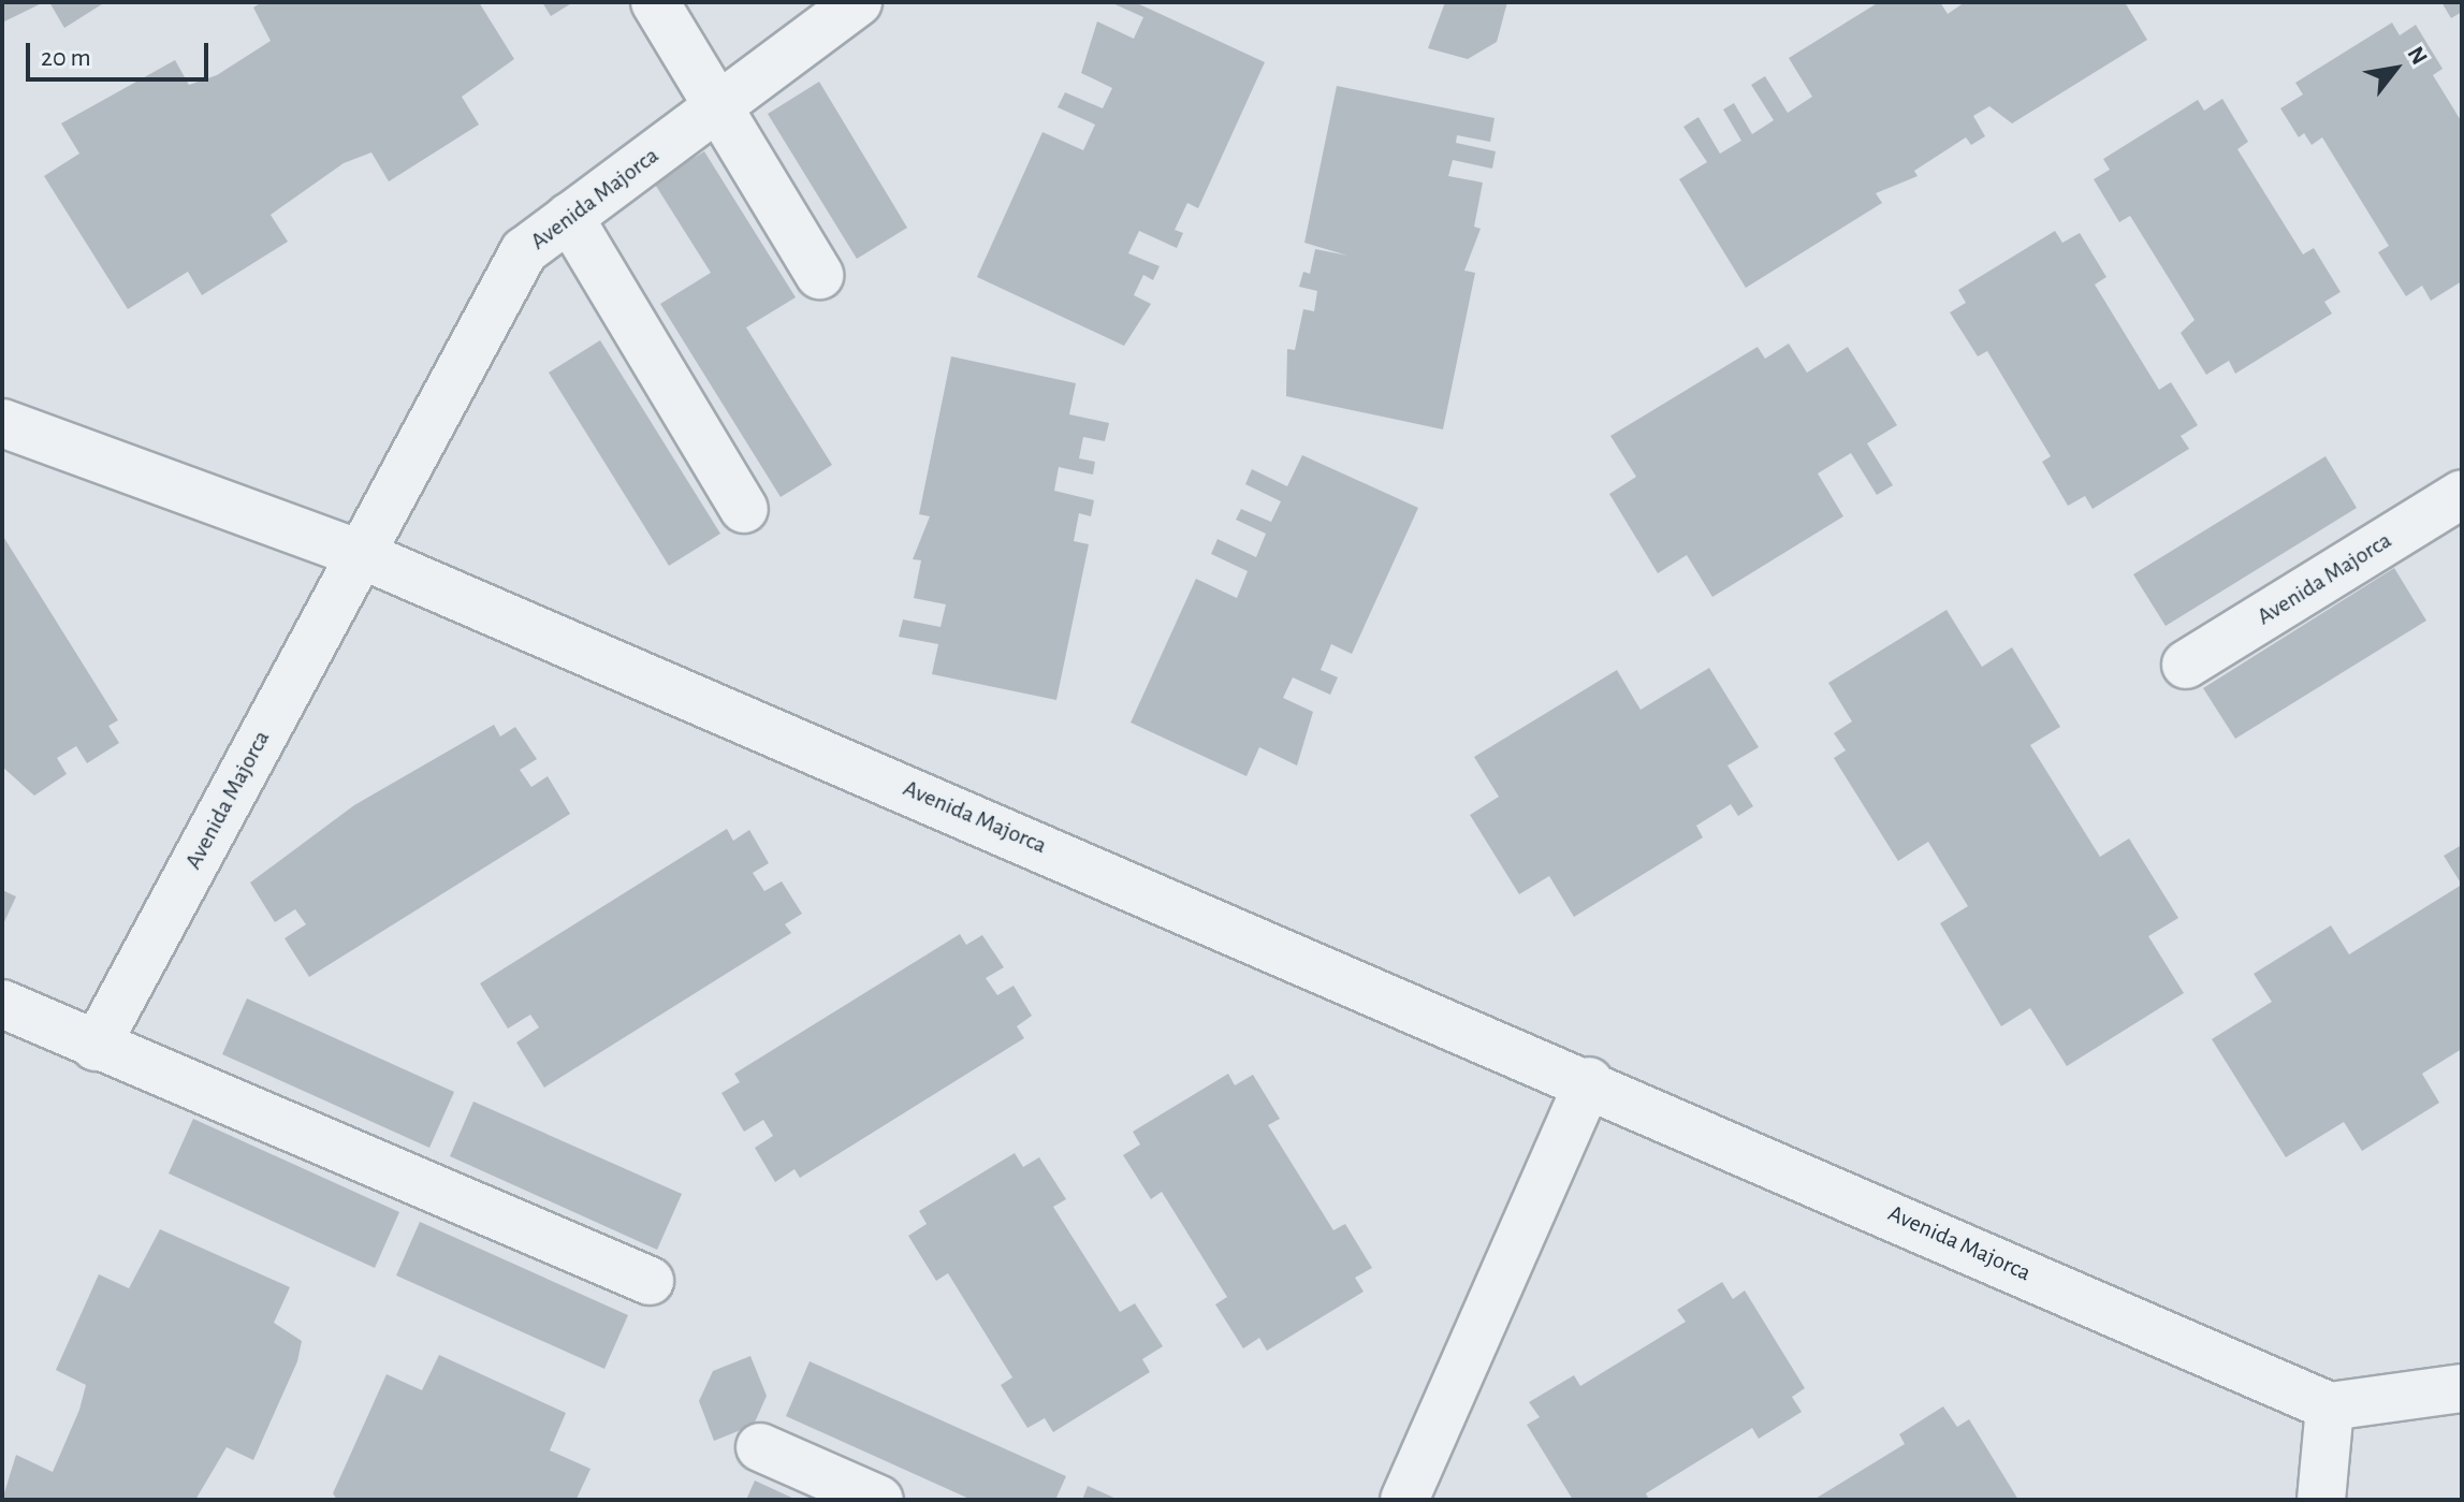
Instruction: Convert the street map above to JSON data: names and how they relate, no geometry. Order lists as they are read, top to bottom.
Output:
{
  "streets": {
    "street": ["Avenida Majorca"]
  },
  "scale_bar": "20 m",
  "north": "top right"
}
